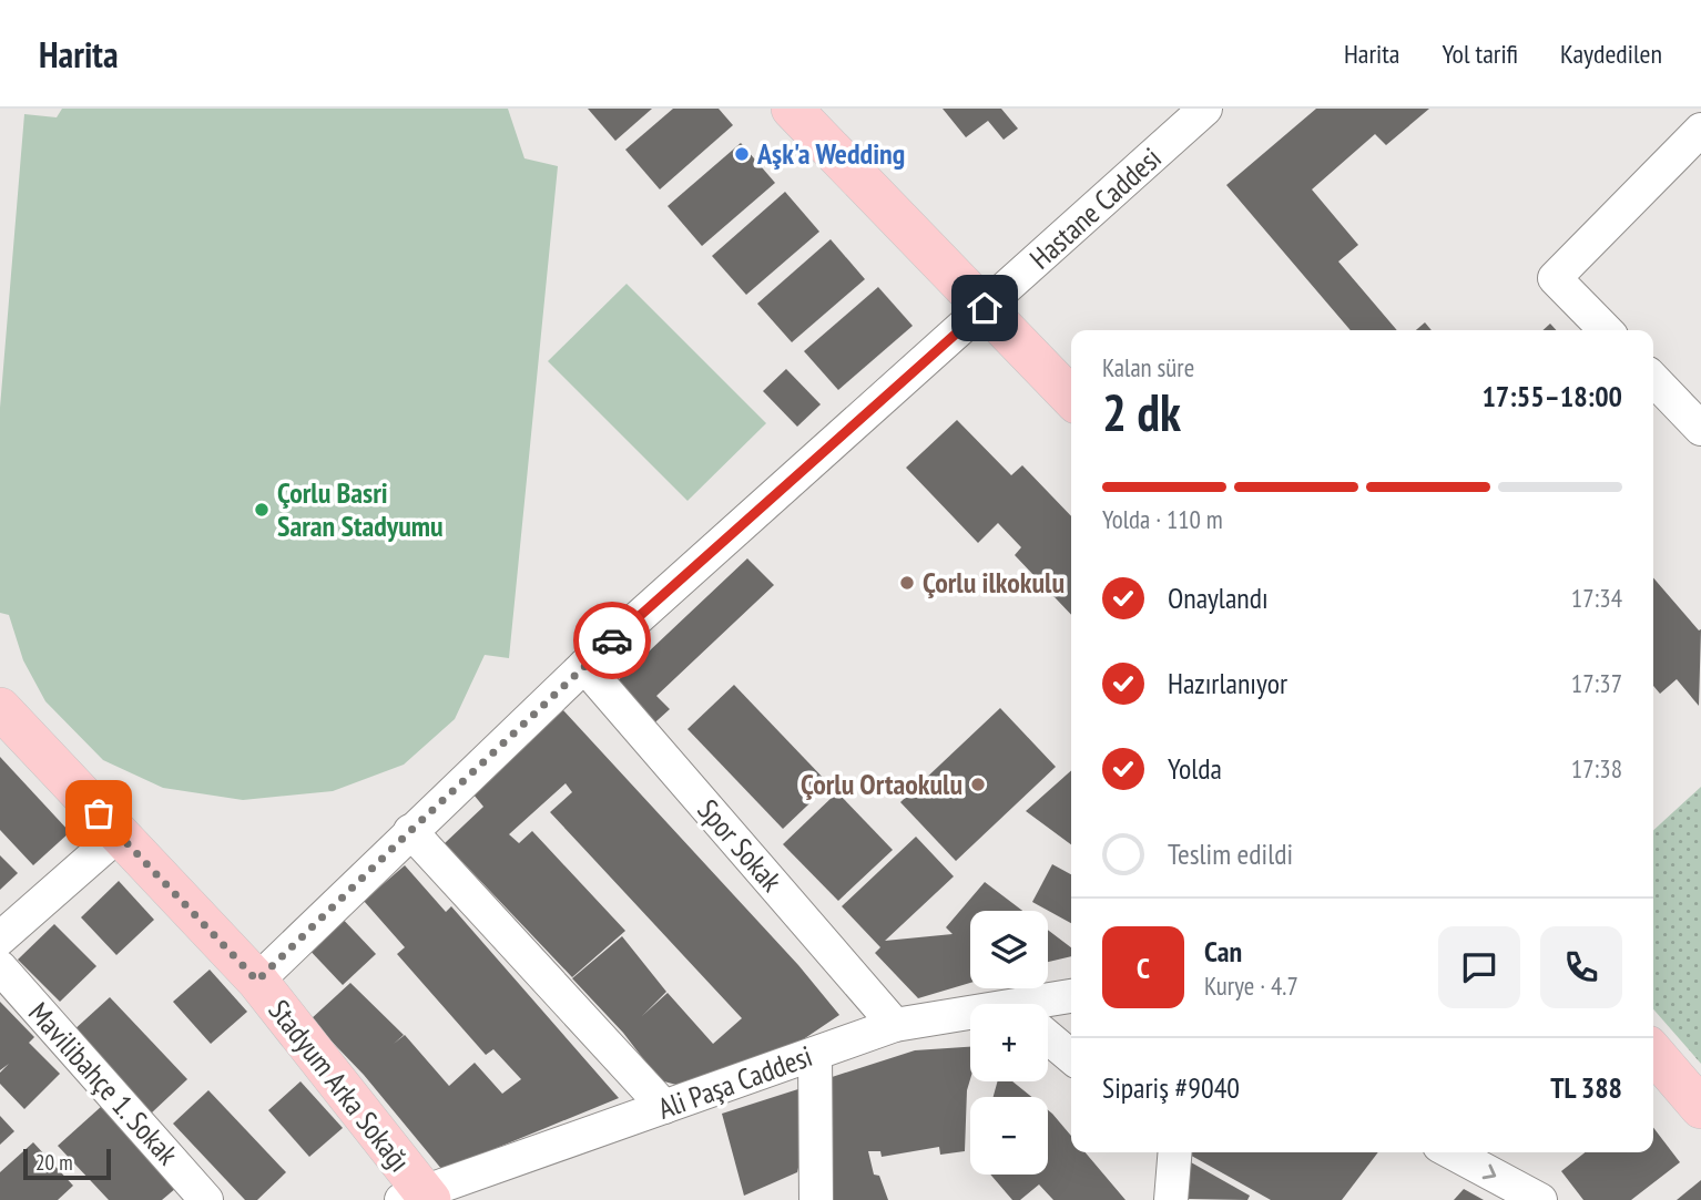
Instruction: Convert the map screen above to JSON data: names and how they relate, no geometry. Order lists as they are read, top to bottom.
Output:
{
  "streets": {
    "main road": ["Stadyum Arka Sokağı"],
    "street": [
      "Hastane Caddesi",
      "Spor Sokak",
      "Ali Paşa Caddesi",
      "Mavilibahçe 1. Sokak"
    ]
  },
  "crossings": [
    ["Hastane Caddesi", "Spor Sokak"],
    ["Hastane Caddesi", "Stadyum Arka Sokağı"],
    ["Spor Sokak", "Ali Paşa Caddesi"],
    ["Ali Paşa Caddesi", "Stadyum Arka Sokağı"]
  ],
  "places": [
    "Aşk'a Wedding",
    "Çorlu Basri Saran Stadyumu",
    "Çorlu ilkokulu",
    "Çorlu Ortaokulu"
  ],
  "scale_bar": "20 m",
  "page": {
    "header": "Harita",
    "nav": ["Harita", "Yol tarifi", "Kaydedilen"],
    "heading": ["2 dk", "Kalan süre", "17:55–18:00"],
    "panel": [
      "Can",
      "Kurye · 4.7",
      "Sipariş #9040",
      "TL 388"
    ],
    "bar": "Yolda · 110 m",
    "list": [
      ["Onaylandı", "17:34"],
      ["Hazırlanıyor", "17:37"],
      ["Yolda", "17:38"],
      "Teslim edildi"
    ],
    "map_buttons": ["+", "−"],
    "round": "C",
    "scale": "20 m"
  }
}
